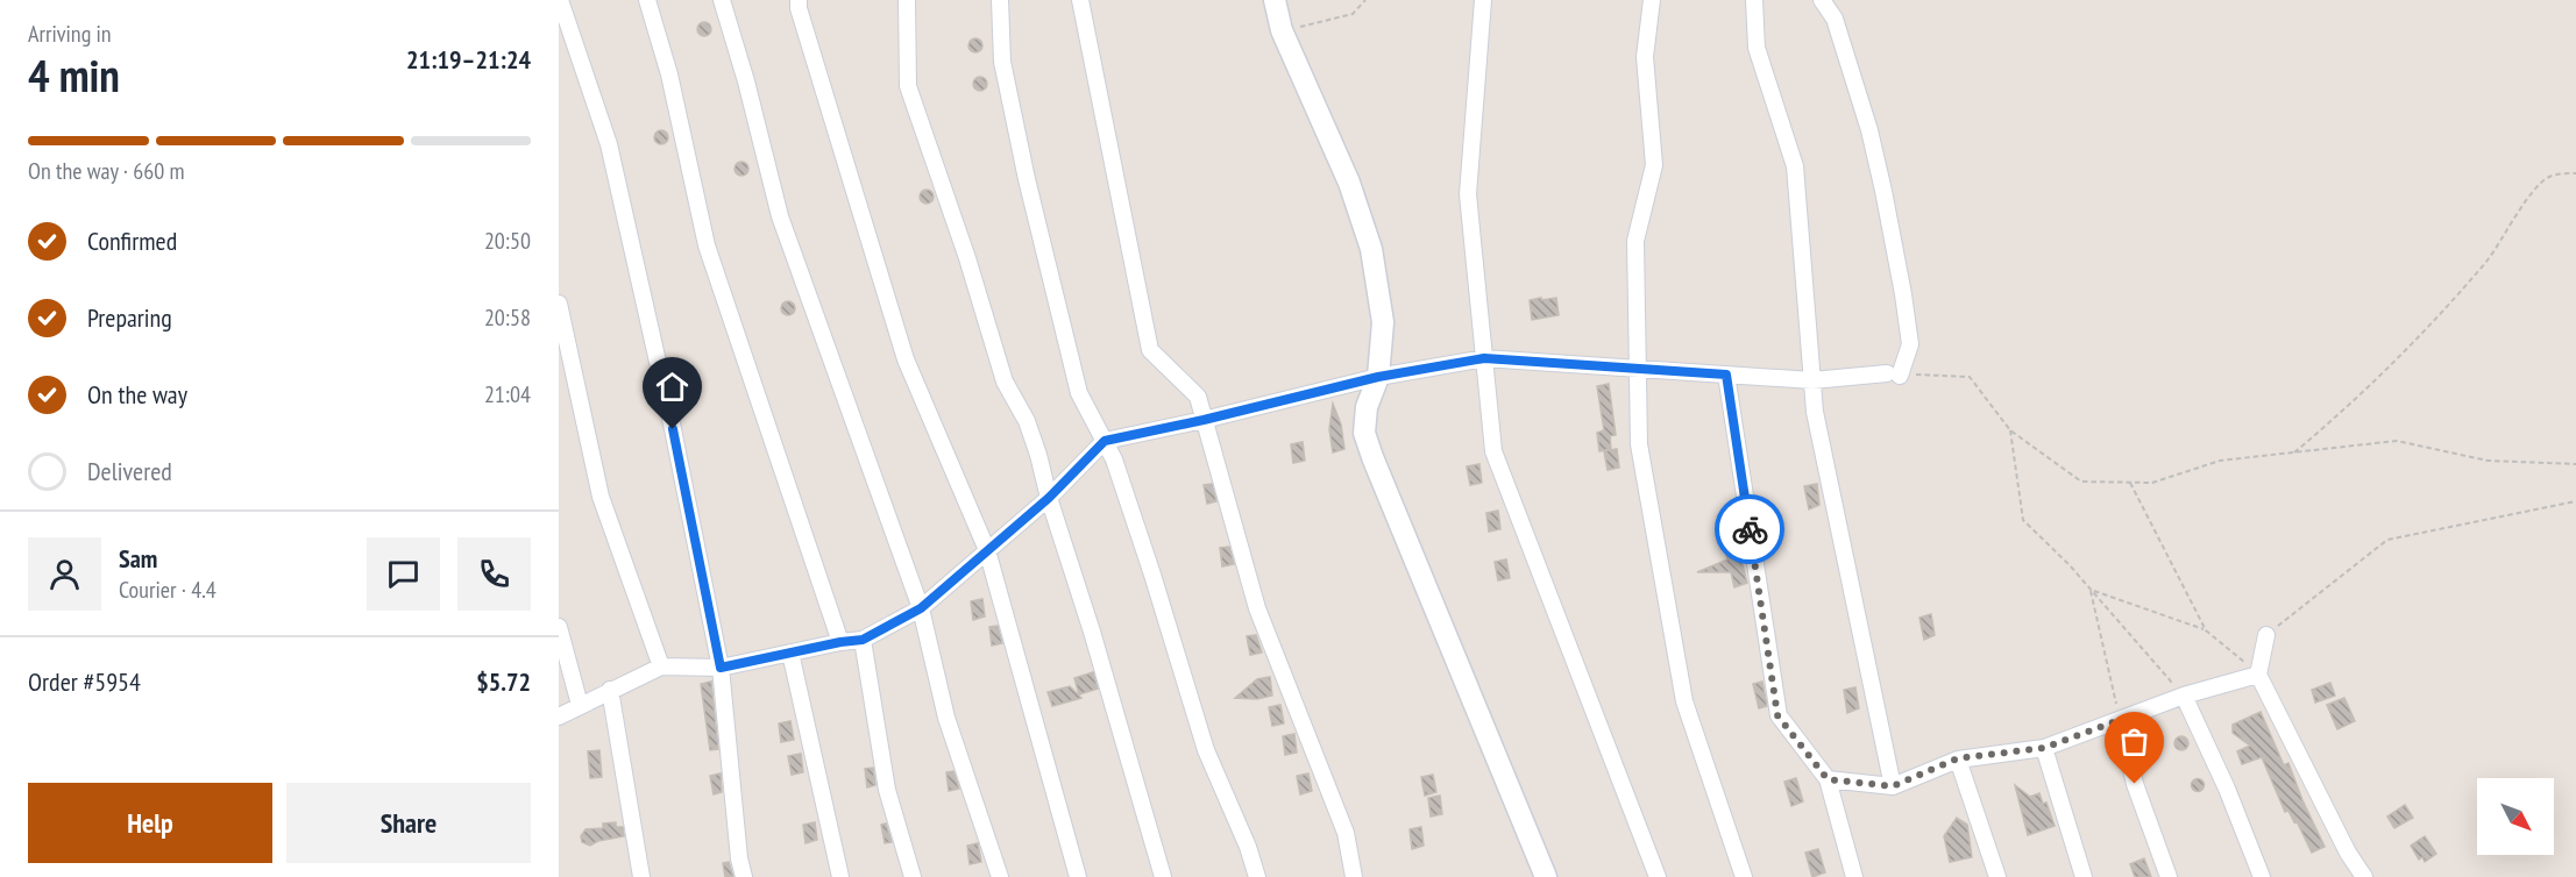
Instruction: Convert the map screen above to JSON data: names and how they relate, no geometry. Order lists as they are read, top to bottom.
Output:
{
  "north": "bottom right",
  "page": {
    "heading": ["4 min", "Arriving in", "21:19–21:24"],
    "panel": [
      "Sam",
      "Courier · 4.4",
      "Order #5954",
      "$5.72"
    ],
    "bar": "On the way · 660 m",
    "list": [
      ["Confirmed", "20:50"],
      ["Preparing", "20:58"],
      ["On the way", "21:04"],
      "Delivered"
    ],
    "buttons": ["Help", "Share"]
  }
}
